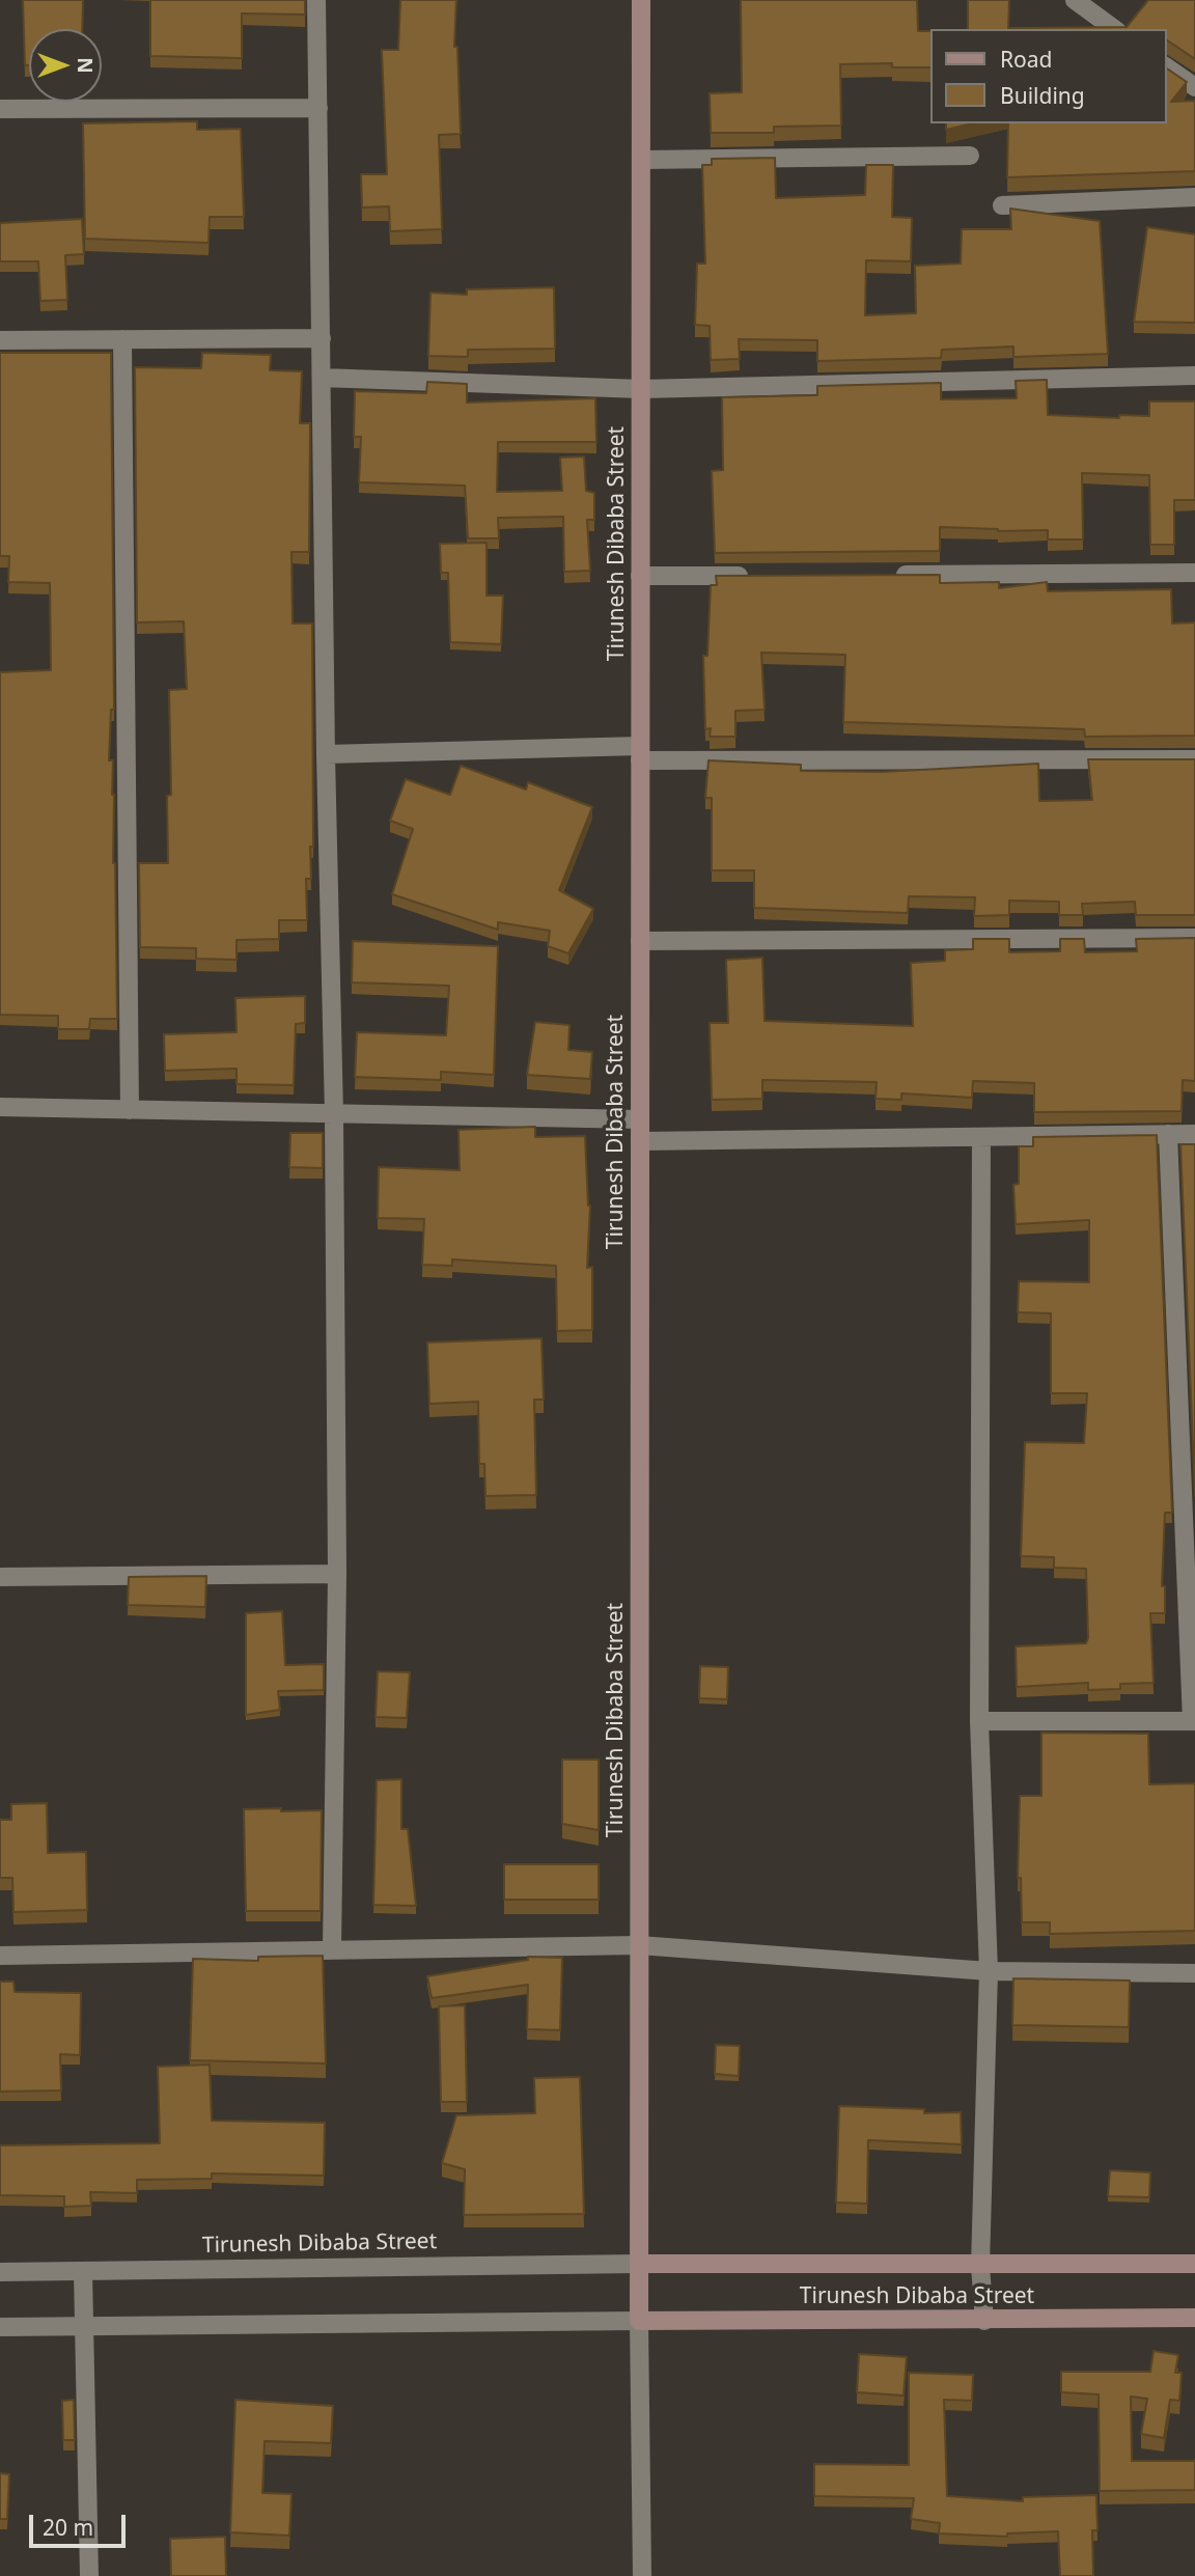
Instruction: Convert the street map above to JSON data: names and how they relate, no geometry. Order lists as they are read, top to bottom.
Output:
{
  "streets": {
    "main road": ["Tirunesh Dibaba Street"]
  },
  "legend": ["Road", "Building"],
  "scale_bar": "20 m",
  "north": "right"
}
